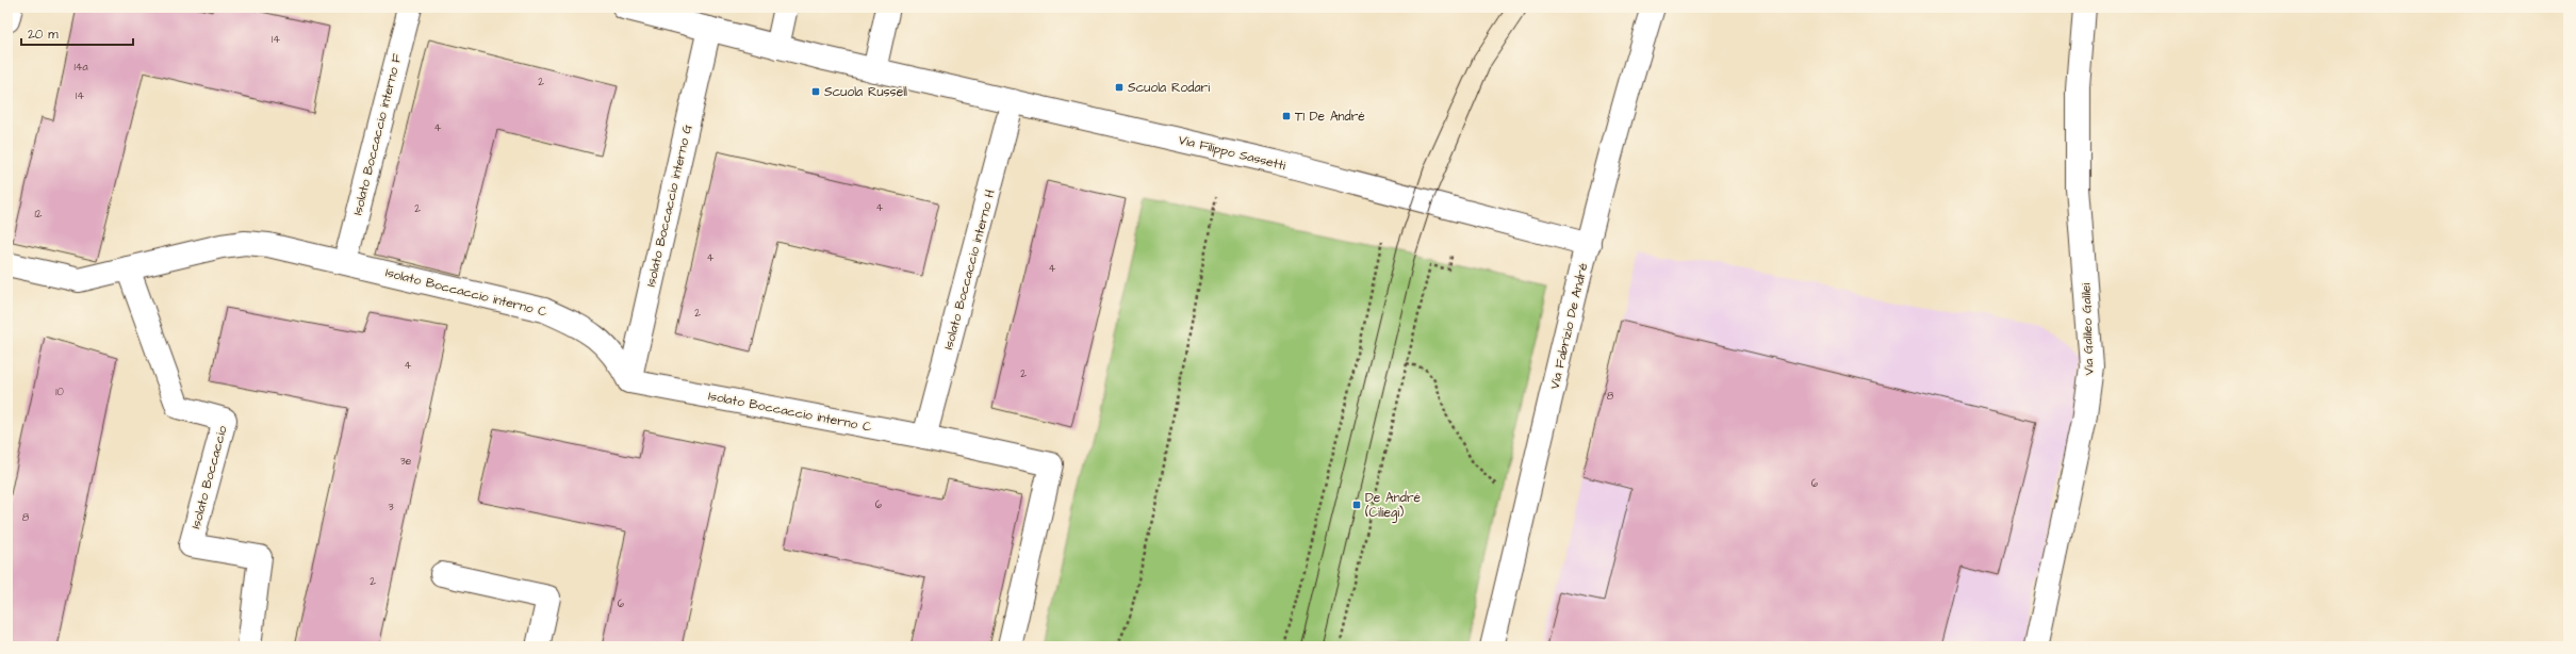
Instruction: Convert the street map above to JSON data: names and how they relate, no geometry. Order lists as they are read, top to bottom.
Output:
{
  "streets": {
    "street": [
      "Isolato Boccaccio interno F",
      "Via Filippo Sassetti",
      "Isolato Boccaccio interno G",
      "Isolato Boccaccio interno H",
      "Isolato Boccaccio interno C",
      "Via Fabrizio De André",
      "Via Galileo Galilei",
      "Isolato Boccaccio"
    ]
  },
  "crossings": [
    ["Isolato Boccaccio interno F", "Isolato Boccaccio interno C"],
    ["Via Filippo Sassetti", "Isolato Boccaccio interno G"],
    ["Via Filippo Sassetti", "Isolato Boccaccio interno H"],
    ["Via Filippo Sassetti", "Via Fabrizio De André"],
    ["Isolato Boccaccio interno G", "Isolato Boccaccio interno C"],
    ["Isolato Boccaccio interno H", "Isolato Boccaccio interno C"],
    ["Isolato Boccaccio interno C", "Isolato Boccaccio"]
  ],
  "places": {
    "transit": [
      "Scuola Rodari",
      "Scuola Russell",
      "T1 De André",
      "De André (Ciliegi)"
    ]
  },
  "house_numbers": [
    "14",
    "14a",
    "2",
    "14",
    "4",
    "4",
    "2",
    "12",
    "4",
    "4",
    "2",
    "4",
    "2",
    "10",
    "8",
    "3e",
    "6",
    "6",
    "3",
    "8",
    "2",
    "6"
  ],
  "scale_bar": "20 m"
}
